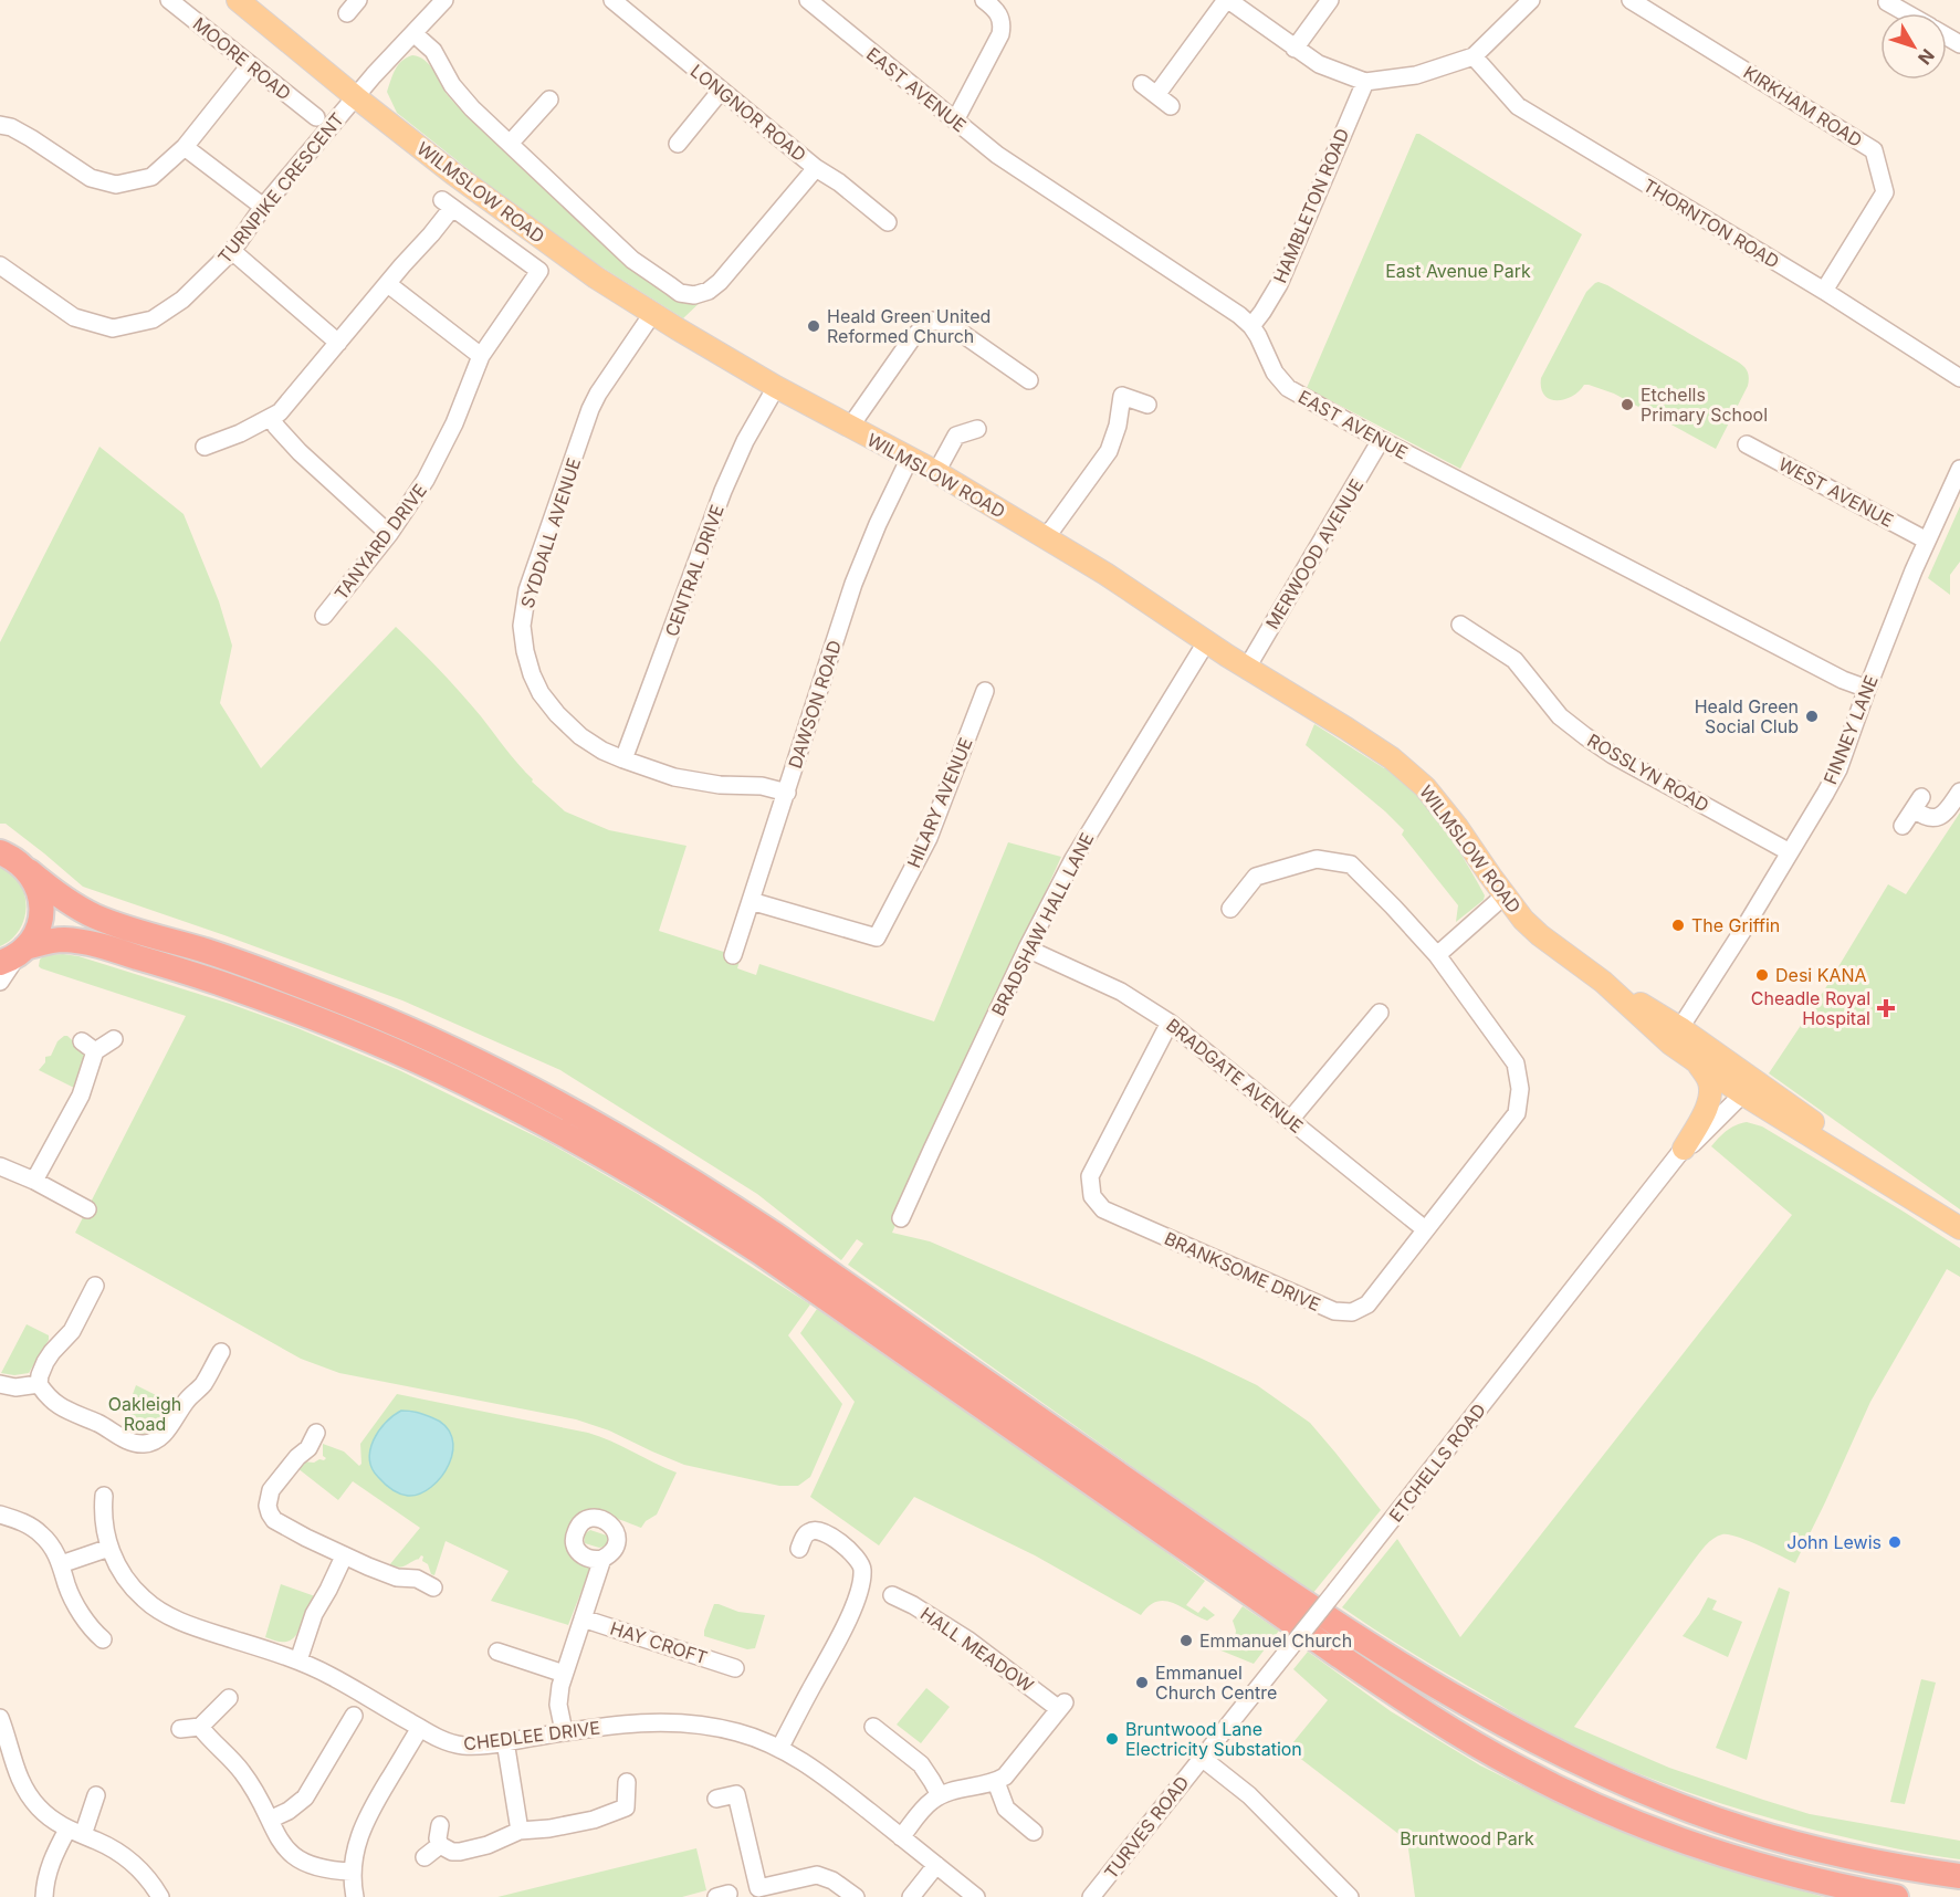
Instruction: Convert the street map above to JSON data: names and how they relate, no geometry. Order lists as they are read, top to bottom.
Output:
{
  "streets": {
    "main road": ["WILMSLOW ROAD"],
    "street": [
      "MOORE ROAD",
      "EAST AVENUE",
      "KIRKHAM ROAD",
      "LONGNOR ROAD",
      "TURNPIKE CRESCENT",
      "HAMBLETON ROAD",
      "THORNTON ROAD",
      "WEST AVENUE",
      "SYDDALL AVENUE",
      "TANYARD DRIVE",
      "MERWOOD AVENUE",
      "CENTRAL DRIVE",
      "DAWSON ROAD",
      "FINNEY LANE",
      "ROSSLYN ROAD",
      "HILARY AVENUE",
      "BRADSHAW HALL LANE",
      "BRADGATE AVENUE",
      "BRANKSOME DRIVE",
      "ETCHELLS ROAD",
      "HAY CROFT",
      "HALL MEADOW",
      "CHEDLEE DRIVE",
      "TURVES ROAD"
    ]
  },
  "crossings": [
    ["EAST AVENUE", "HAMBLETON ROAD"],
    ["EAST AVENUE", "MERWOOD AVENUE"],
    ["EAST AVENUE", "FINNEY LANE"],
    ["KIRKHAM ROAD", "THORNTON ROAD"],
    ["TURNPIKE CRESCENT", "WILMSLOW ROAD"],
    ["WILMSLOW ROAD", "SYDDALL AVENUE"],
    ["WILMSLOW ROAD", "MERWOOD AVENUE"],
    ["WILMSLOW ROAD", "CENTRAL DRIVE"],
    ["WILMSLOW ROAD", "DAWSON ROAD"],
    ["WILMSLOW ROAD", "FINNEY LANE"],
    ["WILMSLOW ROAD", "BRADSHAW HALL LANE"],
    ["WILMSLOW ROAD", "ETCHELLS ROAD"],
    ["WEST AVENUE", "FINNEY LANE"],
    ["SYDDALL AVENUE", "CENTRAL DRIVE"],
    ["SYDDALL AVENUE", "DAWSON ROAD"],
    ["DAWSON ROAD", "HILARY AVENUE"],
    ["FINNEY LANE", "ROSSLYN ROAD"],
    ["BRADSHAW HALL LANE", "BRADGATE AVENUE"],
    ["BRADGATE AVENUE", "BRANKSOME DRIVE"],
    ["ETCHELLS ROAD", "TURVES ROAD"]
  ],
  "parks": ["East Avenue Park", "Oakleigh Road", "Bruntwood Park"],
  "places": {
    "other": [
      "Heald Green United Reformed Church",
      "Etchells Primary School",
      "Heald Green Social Club",
      "The Griffin",
      "Desi KANA",
      "John Lewis",
      "Emmanuel Church",
      "Emmanuel Church Centre",
      "Bruntwood Lane Electricity Substation"
    ],
    "health": ["Cheadle Royal Hospital"]
  },
  "north": "bottom right"
}
